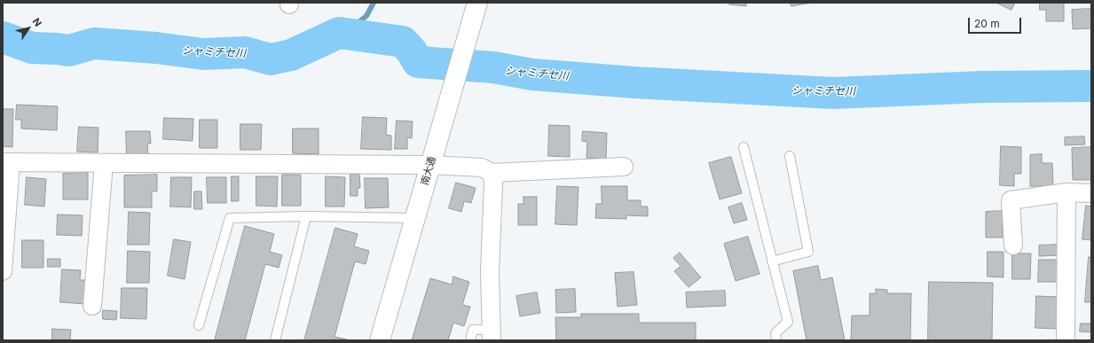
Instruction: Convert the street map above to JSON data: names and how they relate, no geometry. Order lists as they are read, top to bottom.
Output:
{
  "streets": {
    "street": ["南大通"]
  },
  "water": ["シャミチセ川"],
  "scale_bar": "20 m",
  "north": "top right"
}
